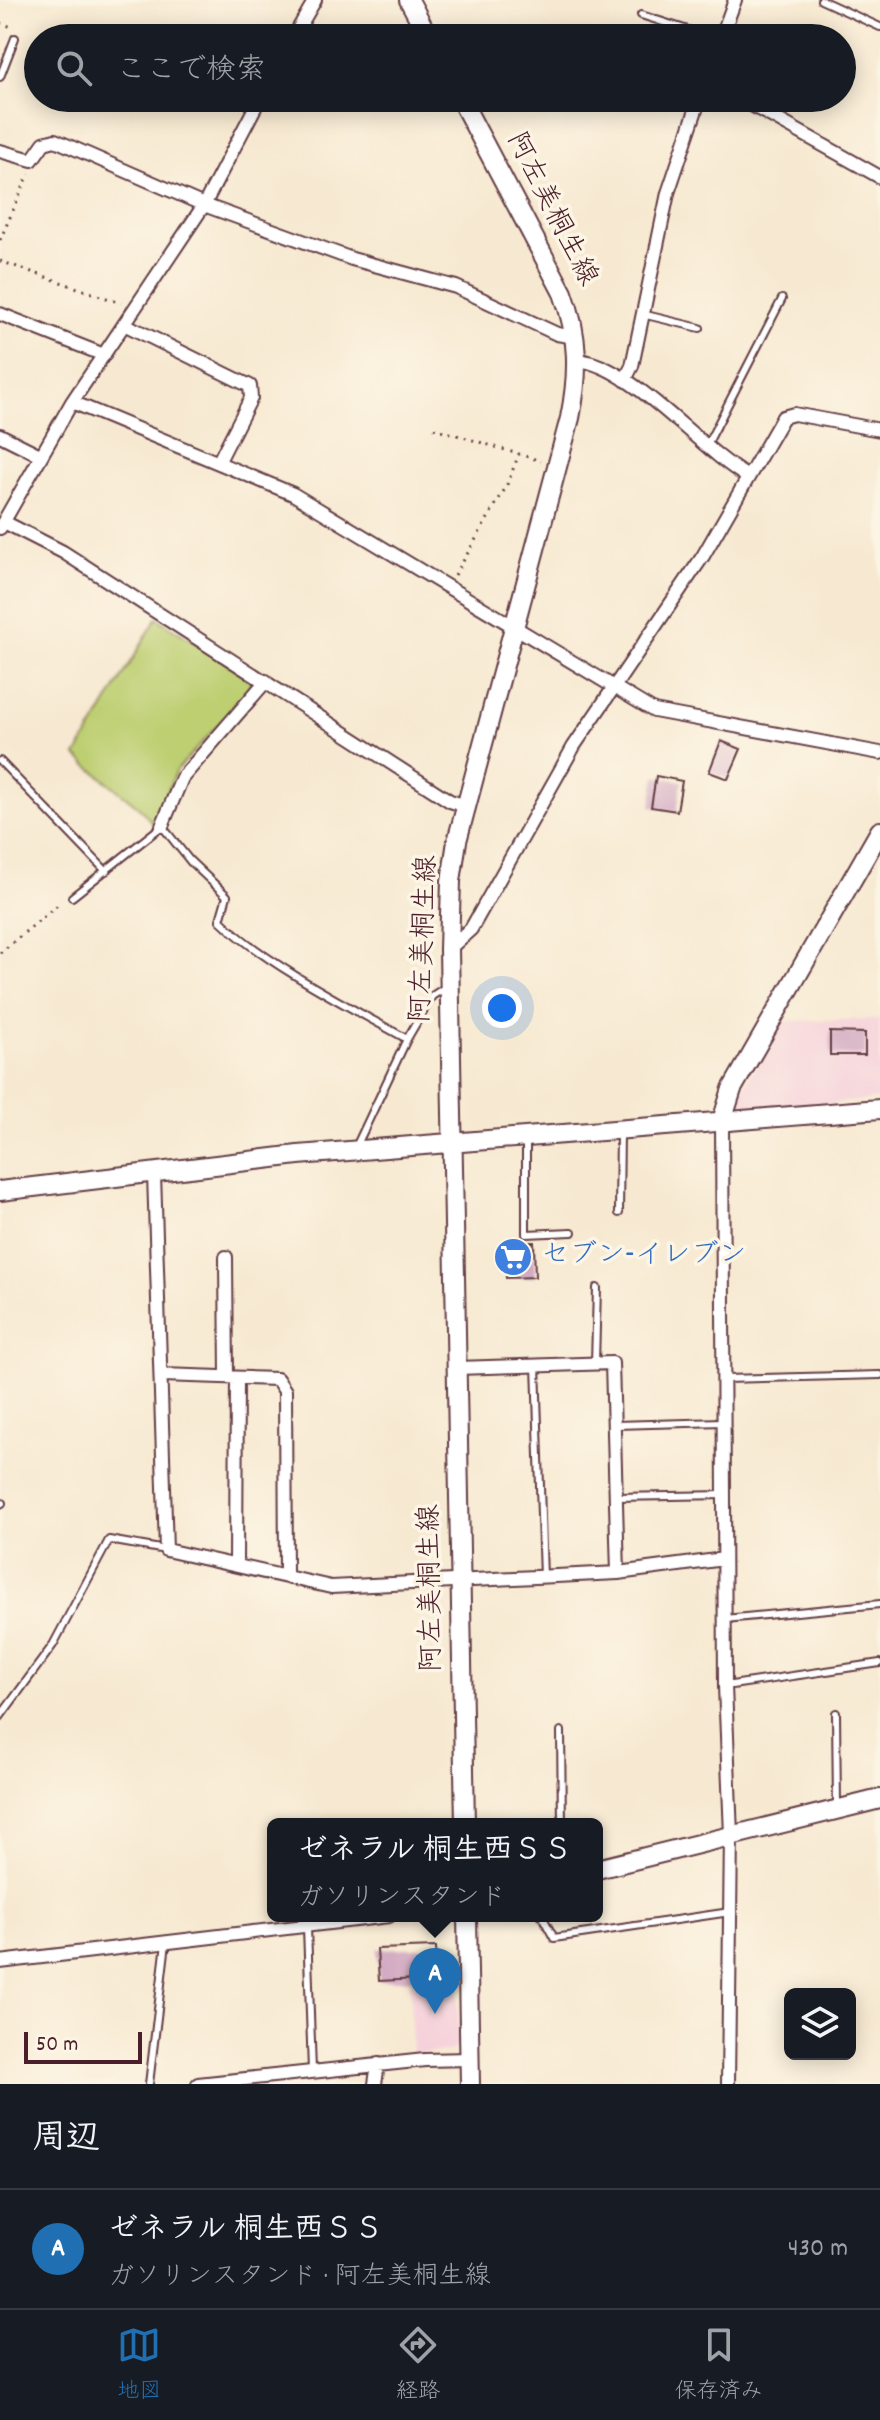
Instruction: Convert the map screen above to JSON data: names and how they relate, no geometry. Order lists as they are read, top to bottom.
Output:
{
  "streets": {
    "main road": ["阿左美桐生線"]
  },
  "places": {
    "supermarket": ["セブン-イレブン"]
  },
  "scale_bar": "50 m",
  "page": {
    "search": "ここで検索",
    "popup": ["ゼネラル 桐生西ＳＳ", "ガソリンスタンド"],
    "pins": "A",
    "scale": "50 m",
    "heading": "周辺",
    "list": [
      {
        "mark": "A",
        "name": "ゼネラル 桐生西ＳＳ",
        "note": "ガソリンスタンド · 阿左美桐生線",
        "value": "430 m"
      }
    ],
    "nav": ["地図", "経路", "保存済み"]
  }
}
